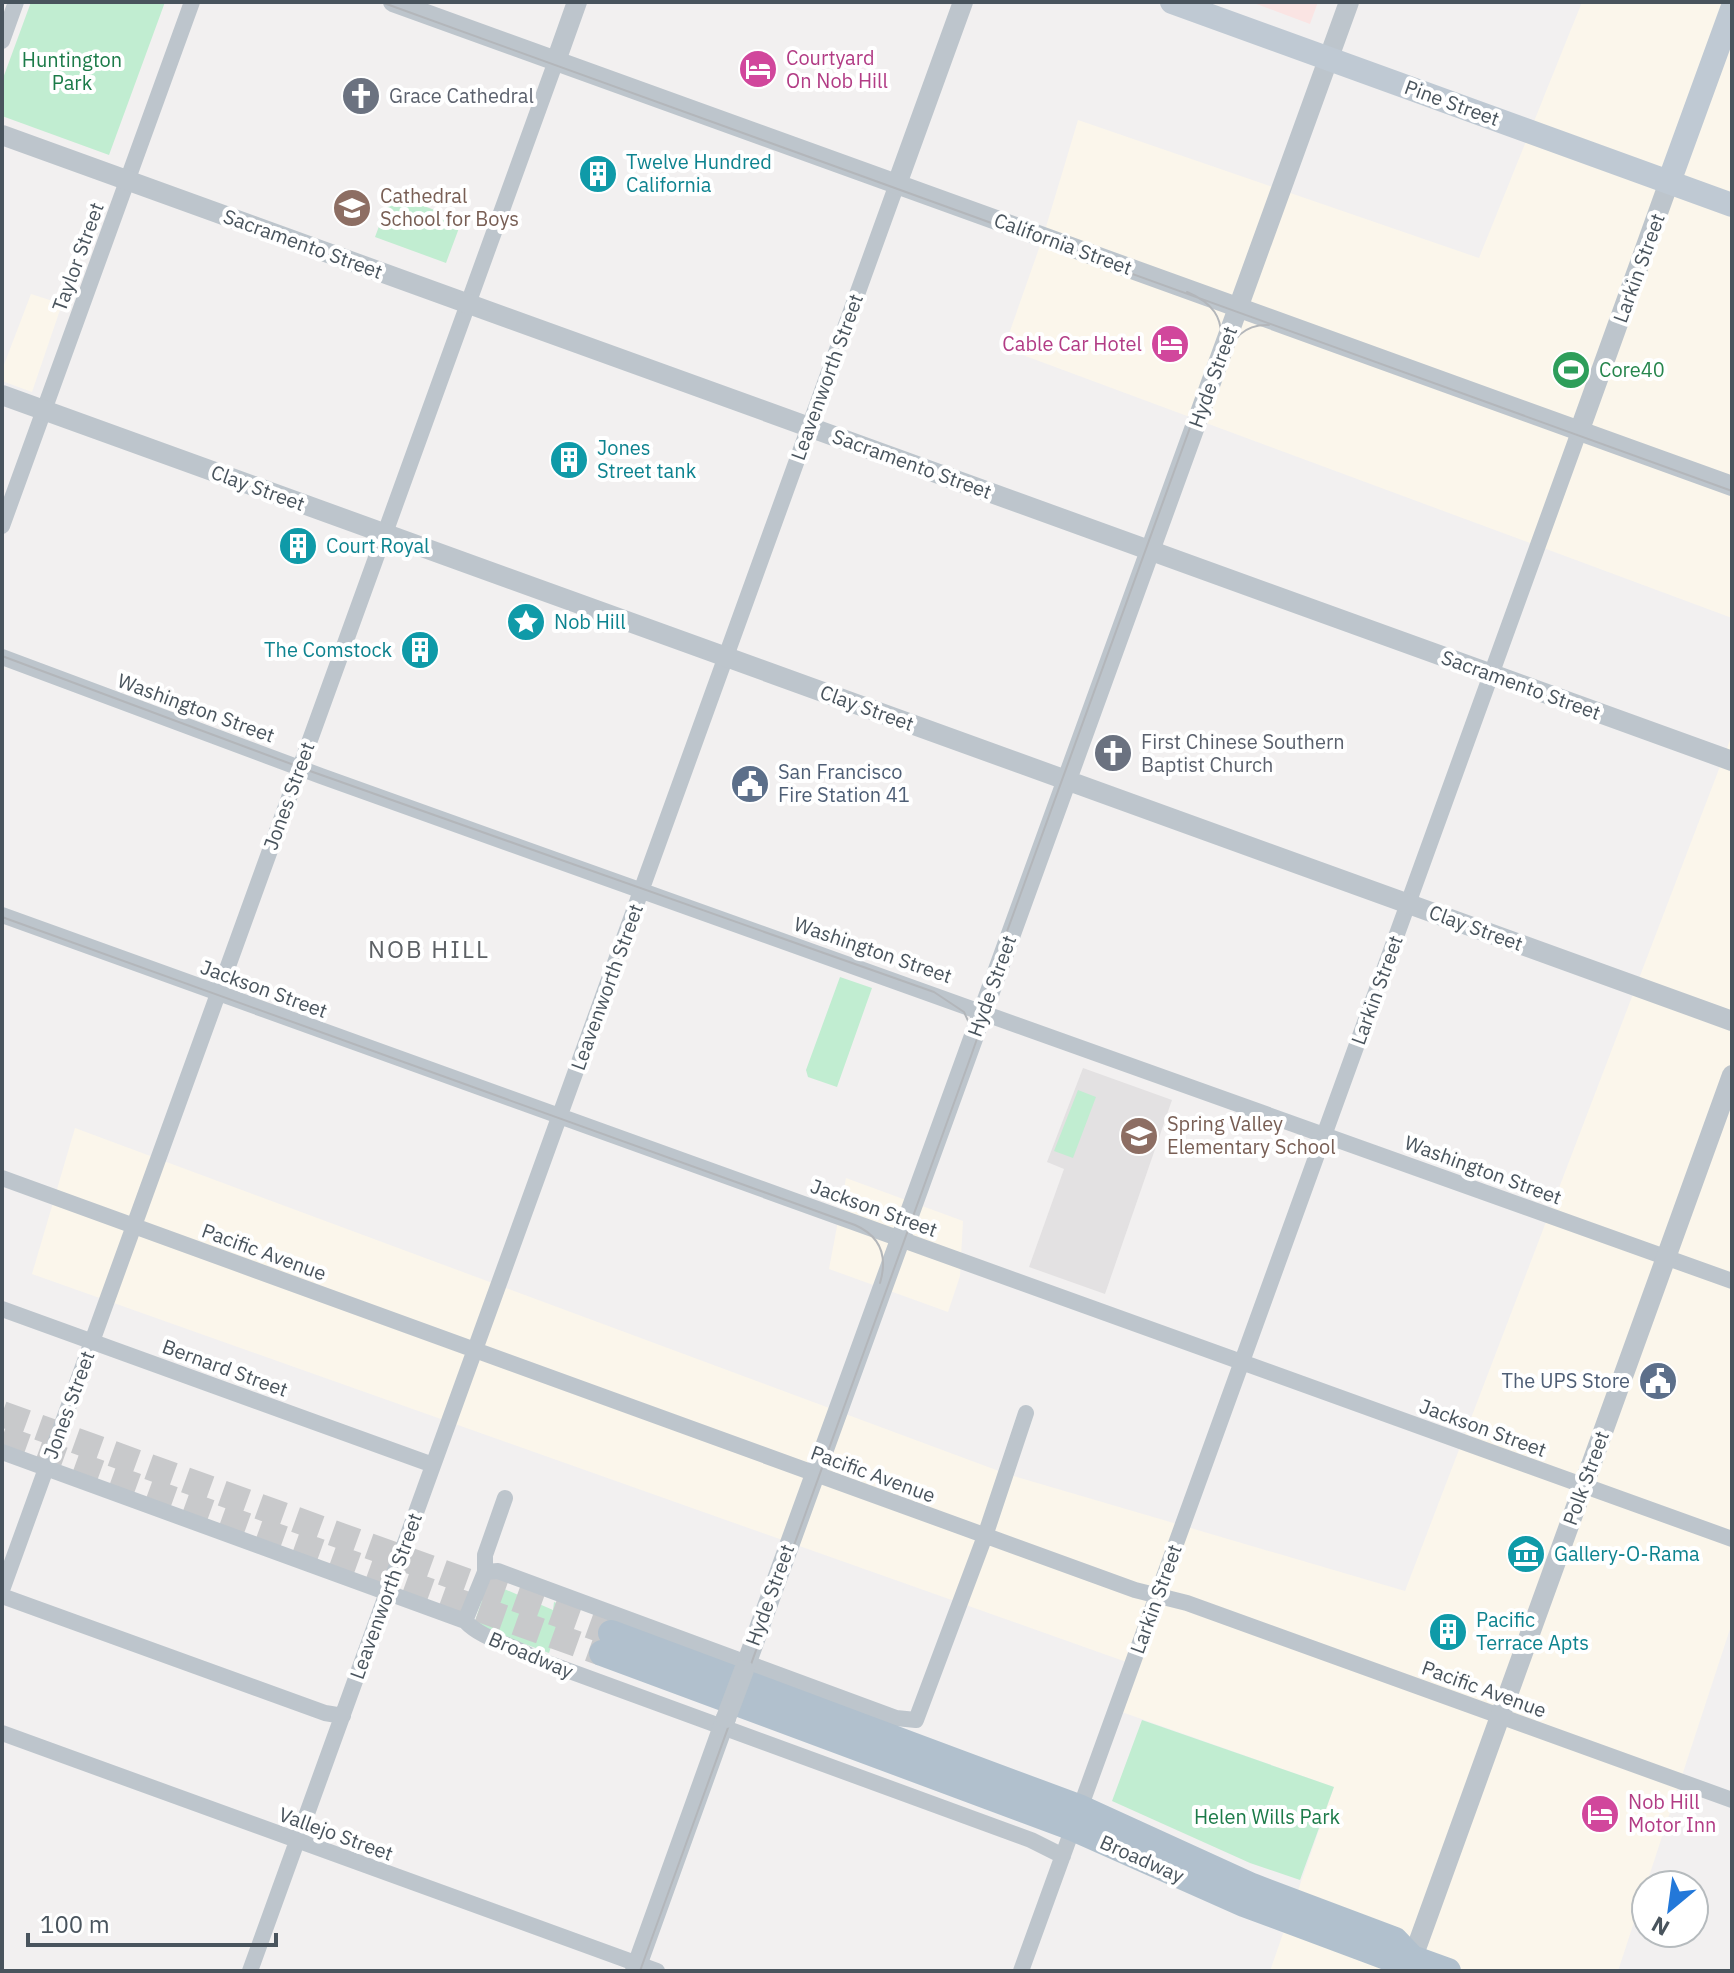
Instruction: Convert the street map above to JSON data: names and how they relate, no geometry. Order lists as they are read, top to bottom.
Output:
{
  "streets": {
    "main road": ["Pine Street", "Larkin Street", "Broadway"],
    "street": [
      "Sacramento Street",
      "California Street",
      "Taylor Street",
      "Leavenworth Street",
      "Hyde Street",
      "Clay Street",
      "Washington Street",
      "Jones Street",
      "Jackson Street",
      "Pacific Avenue",
      "Bernard Street",
      "Polk Street",
      "Vallejo Street"
    ]
  },
  "crossings": [
    ["Pine Street", "Larkin Street"],
    ["Pine Street", "Hyde Street"],
    ["Sacramento Street", "Taylor Street"],
    ["Sacramento Street", "Larkin Street"],
    ["Sacramento Street", "Leavenworth Street"],
    ["Sacramento Street", "Hyde Street"],
    ["Sacramento Street", "Jones Street"],
    ["California Street", "Larkin Street"],
    ["California Street", "Leavenworth Street"],
    ["California Street", "Hyde Street"],
    ["California Street", "Jones Street"],
    ["Taylor Street", "Clay Street"],
    ["Larkin Street", "Clay Street"],
    ["Larkin Street", "Washington Street"],
    ["Larkin Street", "Jackson Street"],
    ["Larkin Street", "Pacific Avenue"],
    ["Larkin Street", "Broadway"],
    ["Leavenworth Street", "Clay Street"],
    ["Leavenworth Street", "Washington Street"],
    ["Leavenworth Street", "Jackson Street"],
    ["Leavenworth Street", "Pacific Avenue"],
    ["Leavenworth Street", "Bernard Street"],
    ["Leavenworth Street", "Broadway"],
    ["Leavenworth Street", "Vallejo Street"],
    ["Hyde Street", "Clay Street"],
    ["Hyde Street", "Washington Street"],
    ["Hyde Street", "Jackson Street"],
    ["Hyde Street", "Pacific Avenue"],
    ["Hyde Street", "Broadway"],
    ["Hyde Street", "Vallejo Street"],
    ["Clay Street", "Jones Street"],
    ["Washington Street", "Jones Street"],
    ["Washington Street", "Polk Street"],
    ["Jones Street", "Jackson Street"],
    ["Jones Street", "Pacific Avenue"],
    ["Jones Street", "Bernard Street"],
    ["Jones Street", "Broadway"],
    ["Jackson Street", "Polk Street"],
    ["Pacific Avenue", "Polk Street"],
    ["Polk Street", "Broadway"]
  ],
  "districts": ["NOB HILL"],
  "parks": ["Huntington Park", "Helen Wills Park"],
  "places": {
    "hotel": ["Courtyard On Nob Hill", "Cable Car Hotel", "Nob Hill Motor Inn"],
    "church": ["Grace Cathedral", "First Chinese Southern Baptist Church"],
    "building": [
      "Twelve Hundred California",
      "Jones Street tank",
      "Court Royal",
      "The Comstock",
      "Pacific Terrace Apts"
    ],
    "school or university": ["Cathedral School for Boys", "Spring Valley Elementary School"],
    "sports": ["Core40"],
    "place": ["Nob Hill"],
    "public building": ["San Francisco Fire Station 41", "The UPS Store"],
    "museum": ["Gallery-O-Rama"]
  },
  "scale_bar": "100 m",
  "north": "bottom left"
}
